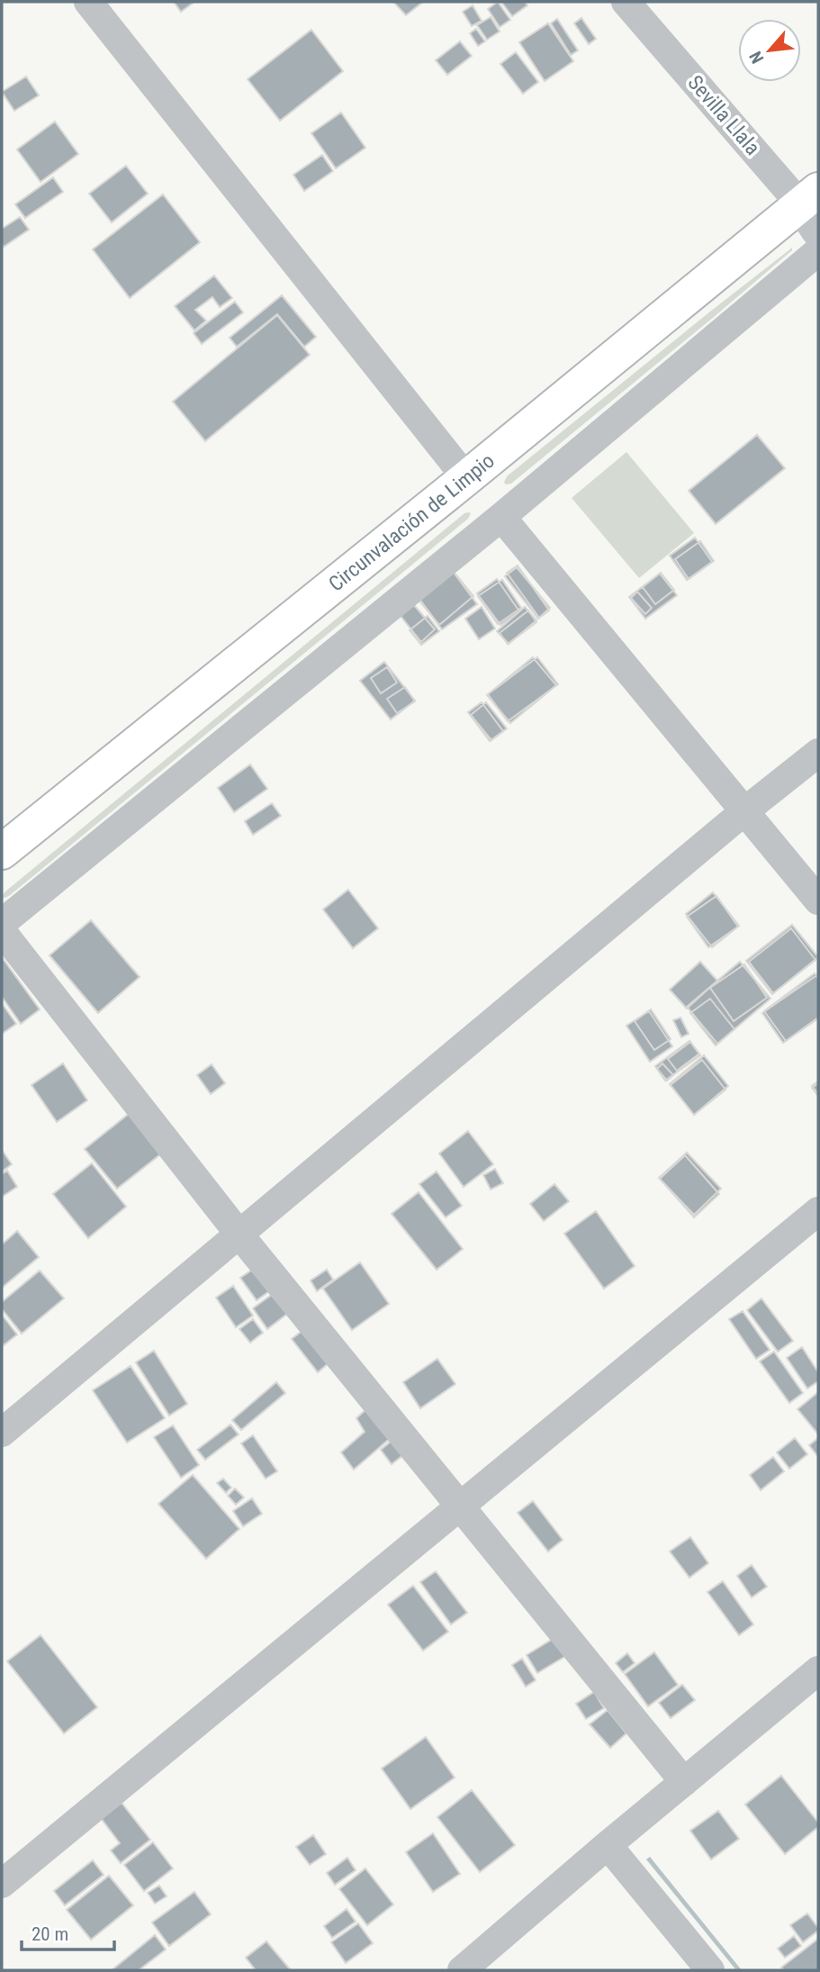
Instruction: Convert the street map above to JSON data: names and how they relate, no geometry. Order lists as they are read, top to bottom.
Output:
{
  "streets": {
    "highway": ["Circunvalación de Limpio"],
    "street": ["Sevilla Llala"]
  },
  "crossings": [
    ["Sevilla Llala", "Circunvalación de Limpio"]
  ],
  "scale_bar": "20 m",
  "north": "bottom left"
}
